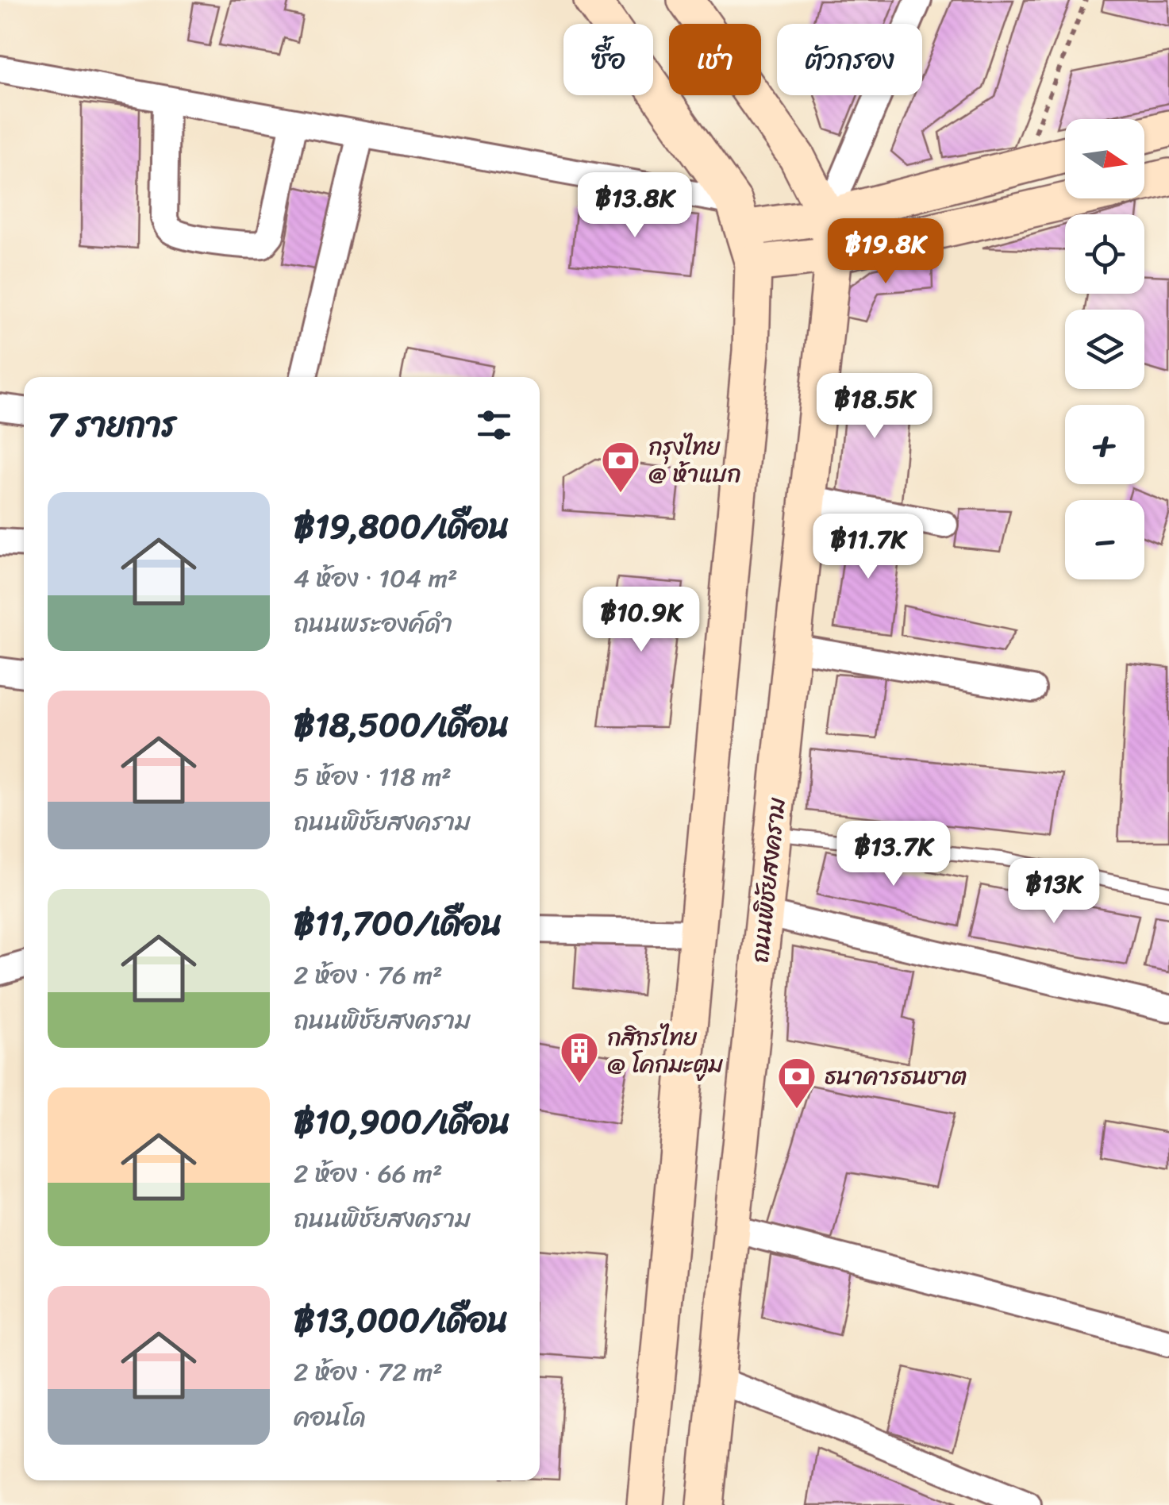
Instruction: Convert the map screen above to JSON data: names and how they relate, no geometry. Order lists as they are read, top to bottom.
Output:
{
  "streets": {
    "main road": ["ถนนพิชัยสงคราม"]
  },
  "places": {
    "bank": ["กรุงไทย @ ห้าแบก", "ธนาคารธนชาต"],
    "building": ["กสิกรไทย @ โคกมะตูม"]
  },
  "north": "right",
  "page": {
    "chip": ["ซื้อ", "เช่า", "ตัวกรอง"],
    "map_buttons": ["+", "−"],
    "price": [
      "฿13.8K",
      "฿19.8K",
      "฿18.5K",
      "฿11.7K",
      "฿10.9K",
      "฿13.7K",
      "฿13K"
    ],
    "heading": "7 รายการ",
    "list": [
      {
        "name": "฿19,800/เดือน",
        "note": "4 ห้อง · 104 m² · ถนนพระองค์ดำ"
      },
      {
        "name": "฿18,500/เดือน",
        "note": "5 ห้อง · 118 m² · ถนนพิชัยสงคราม"
      },
      {
        "name": "฿11,700/เดือน",
        "note": "2 ห้อง · 76 m² · ถนนพิชัยสงคราม"
      },
      {
        "name": "฿10,900/เดือน",
        "note": "2 ห้อง · 66 m² · ถนนพิชัยสงคราม"
      },
      {
        "name": "฿13,000/เดือน",
        "note": "2 ห้อง · 72 m² · คอนโด"
      }
    ]
  }
}
